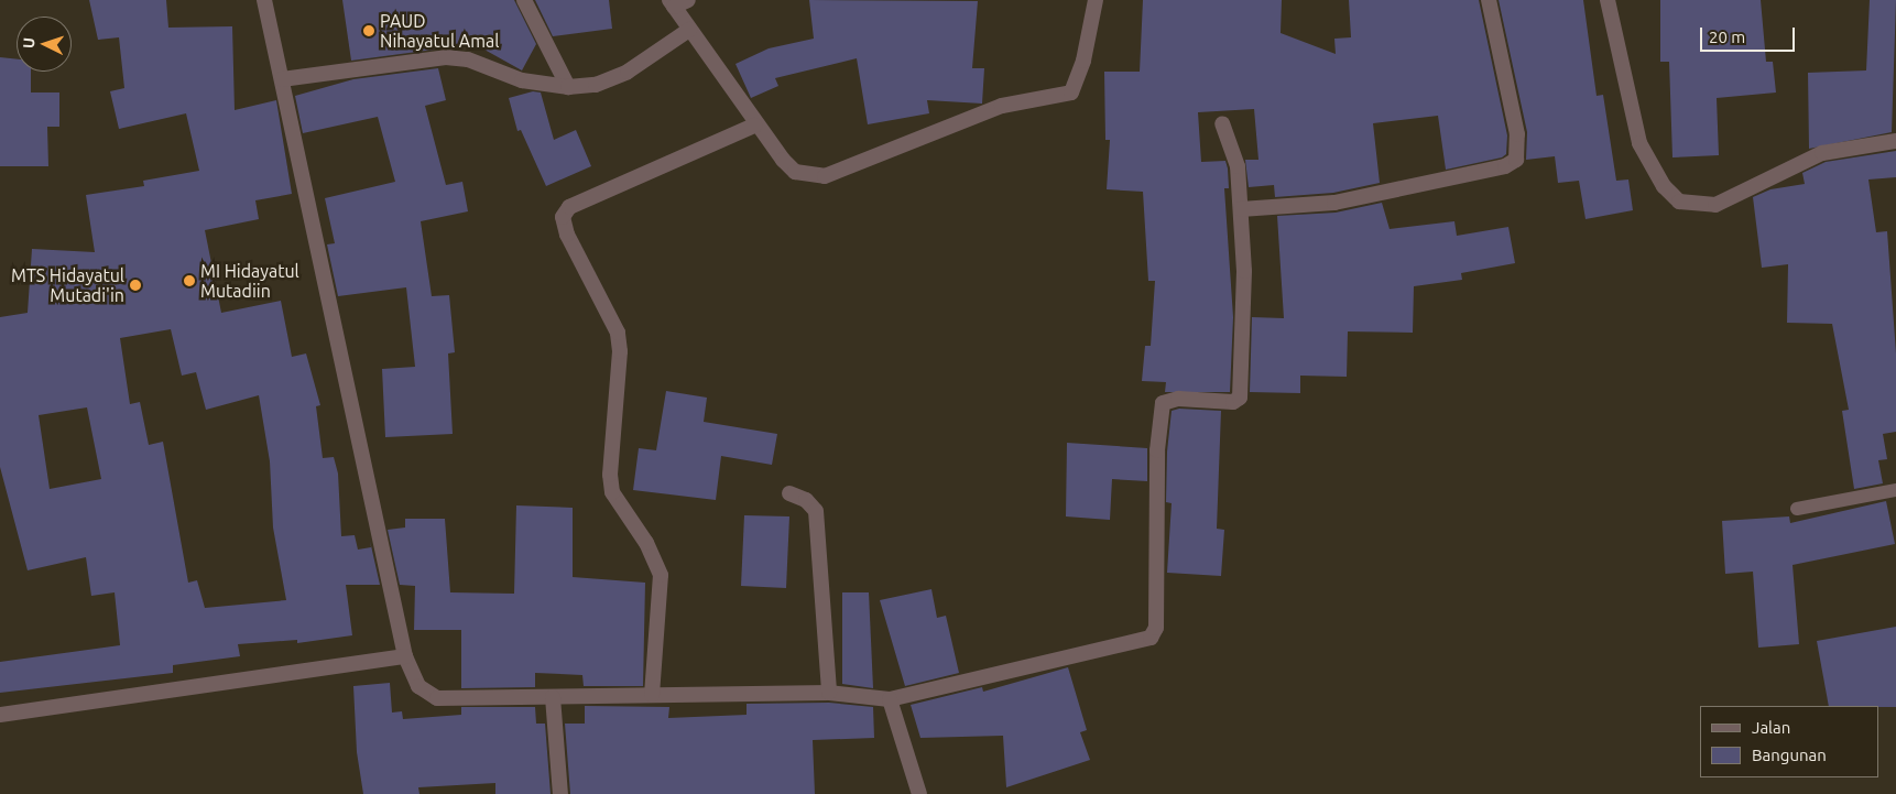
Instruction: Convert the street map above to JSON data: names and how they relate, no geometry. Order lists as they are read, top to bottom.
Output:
{
  "places": ["PAUD Nihayatul Amal", "MI Hidayatul Mutadiin", "MTS Hidayatul Mutadi'in"],
  "legend": ["Jalan", "Bangunan"],
  "scale_bar": "20 m",
  "north": "left"
}
